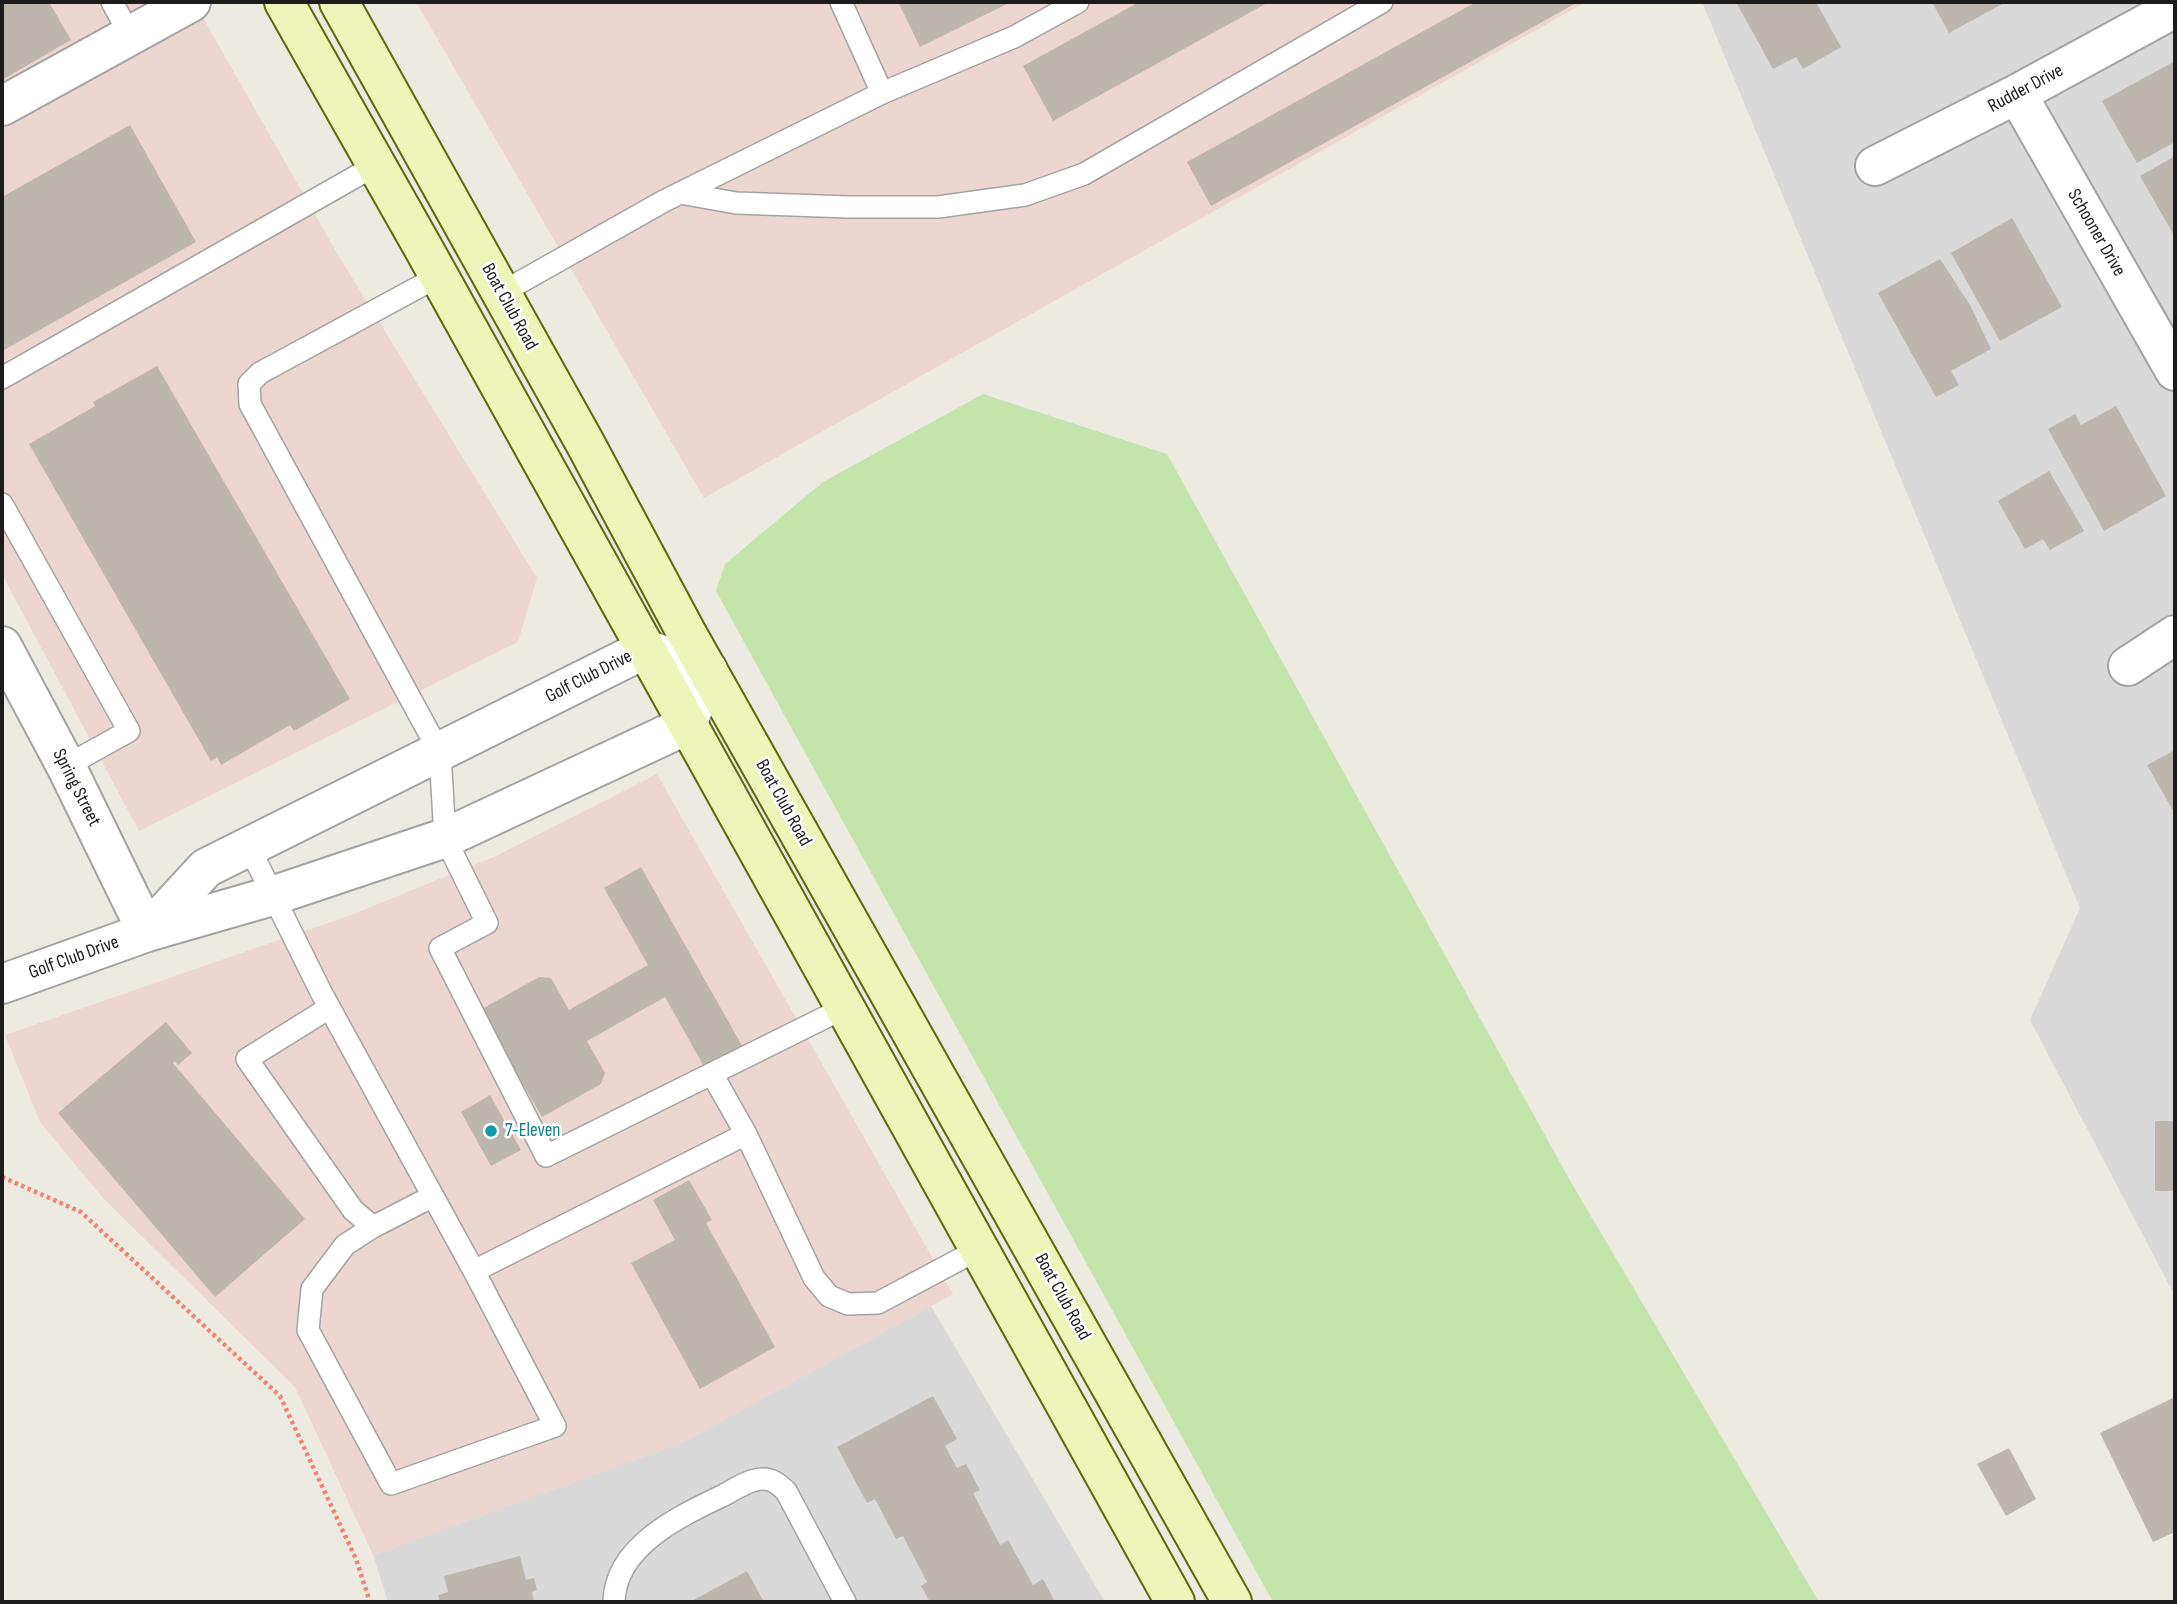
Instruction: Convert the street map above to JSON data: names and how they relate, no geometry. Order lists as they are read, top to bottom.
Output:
{
  "streets": {
    "main road": ["Boat Club Road"],
    "street": [
      "Rudder Drive",
      "Schooner Drive",
      "Golf Club Drive",
      "Spring Street"
    ]
  },
  "crossings": [
    ["Rudder Drive", "Schooner Drive"],
    ["Boat Club Road", "Golf Club Drive"],
    ["Golf Club Drive", "Spring Street"]
  ],
  "places": ["7-Eleven"]
}
